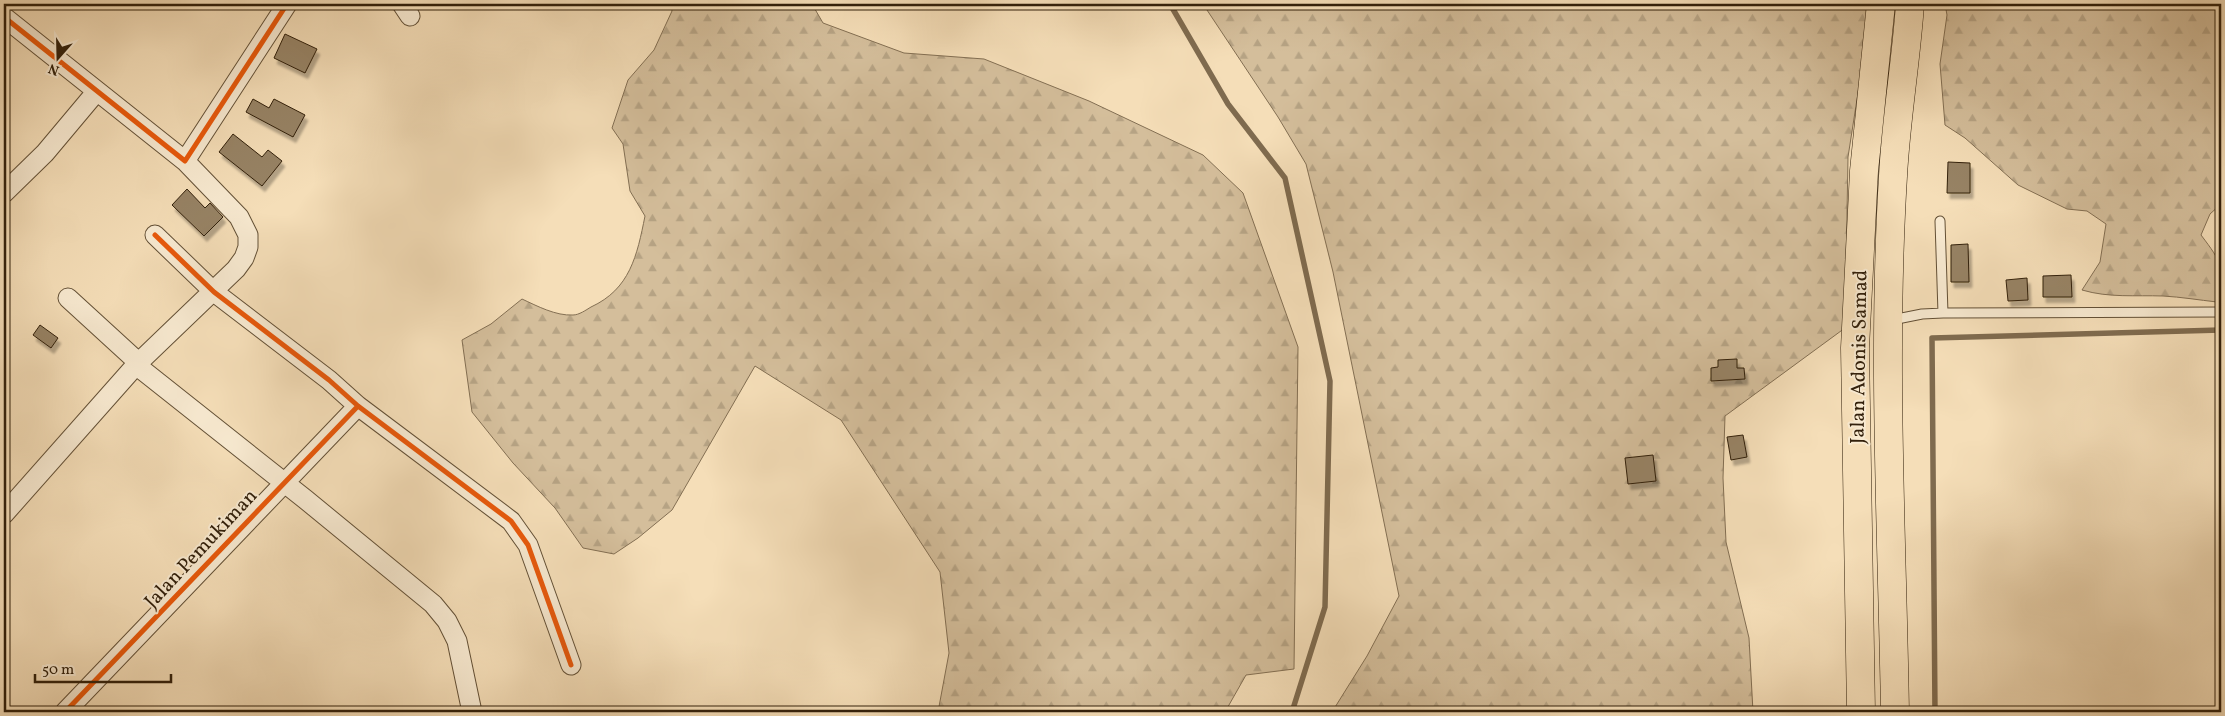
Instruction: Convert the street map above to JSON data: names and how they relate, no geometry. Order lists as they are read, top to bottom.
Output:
{
  "streets": {
    "highway": ["Jalan Adonis Samad"],
    "street": ["Jalan Pemukiman"]
  },
  "scale_bar": "50 m",
  "north": "bottom"
}
